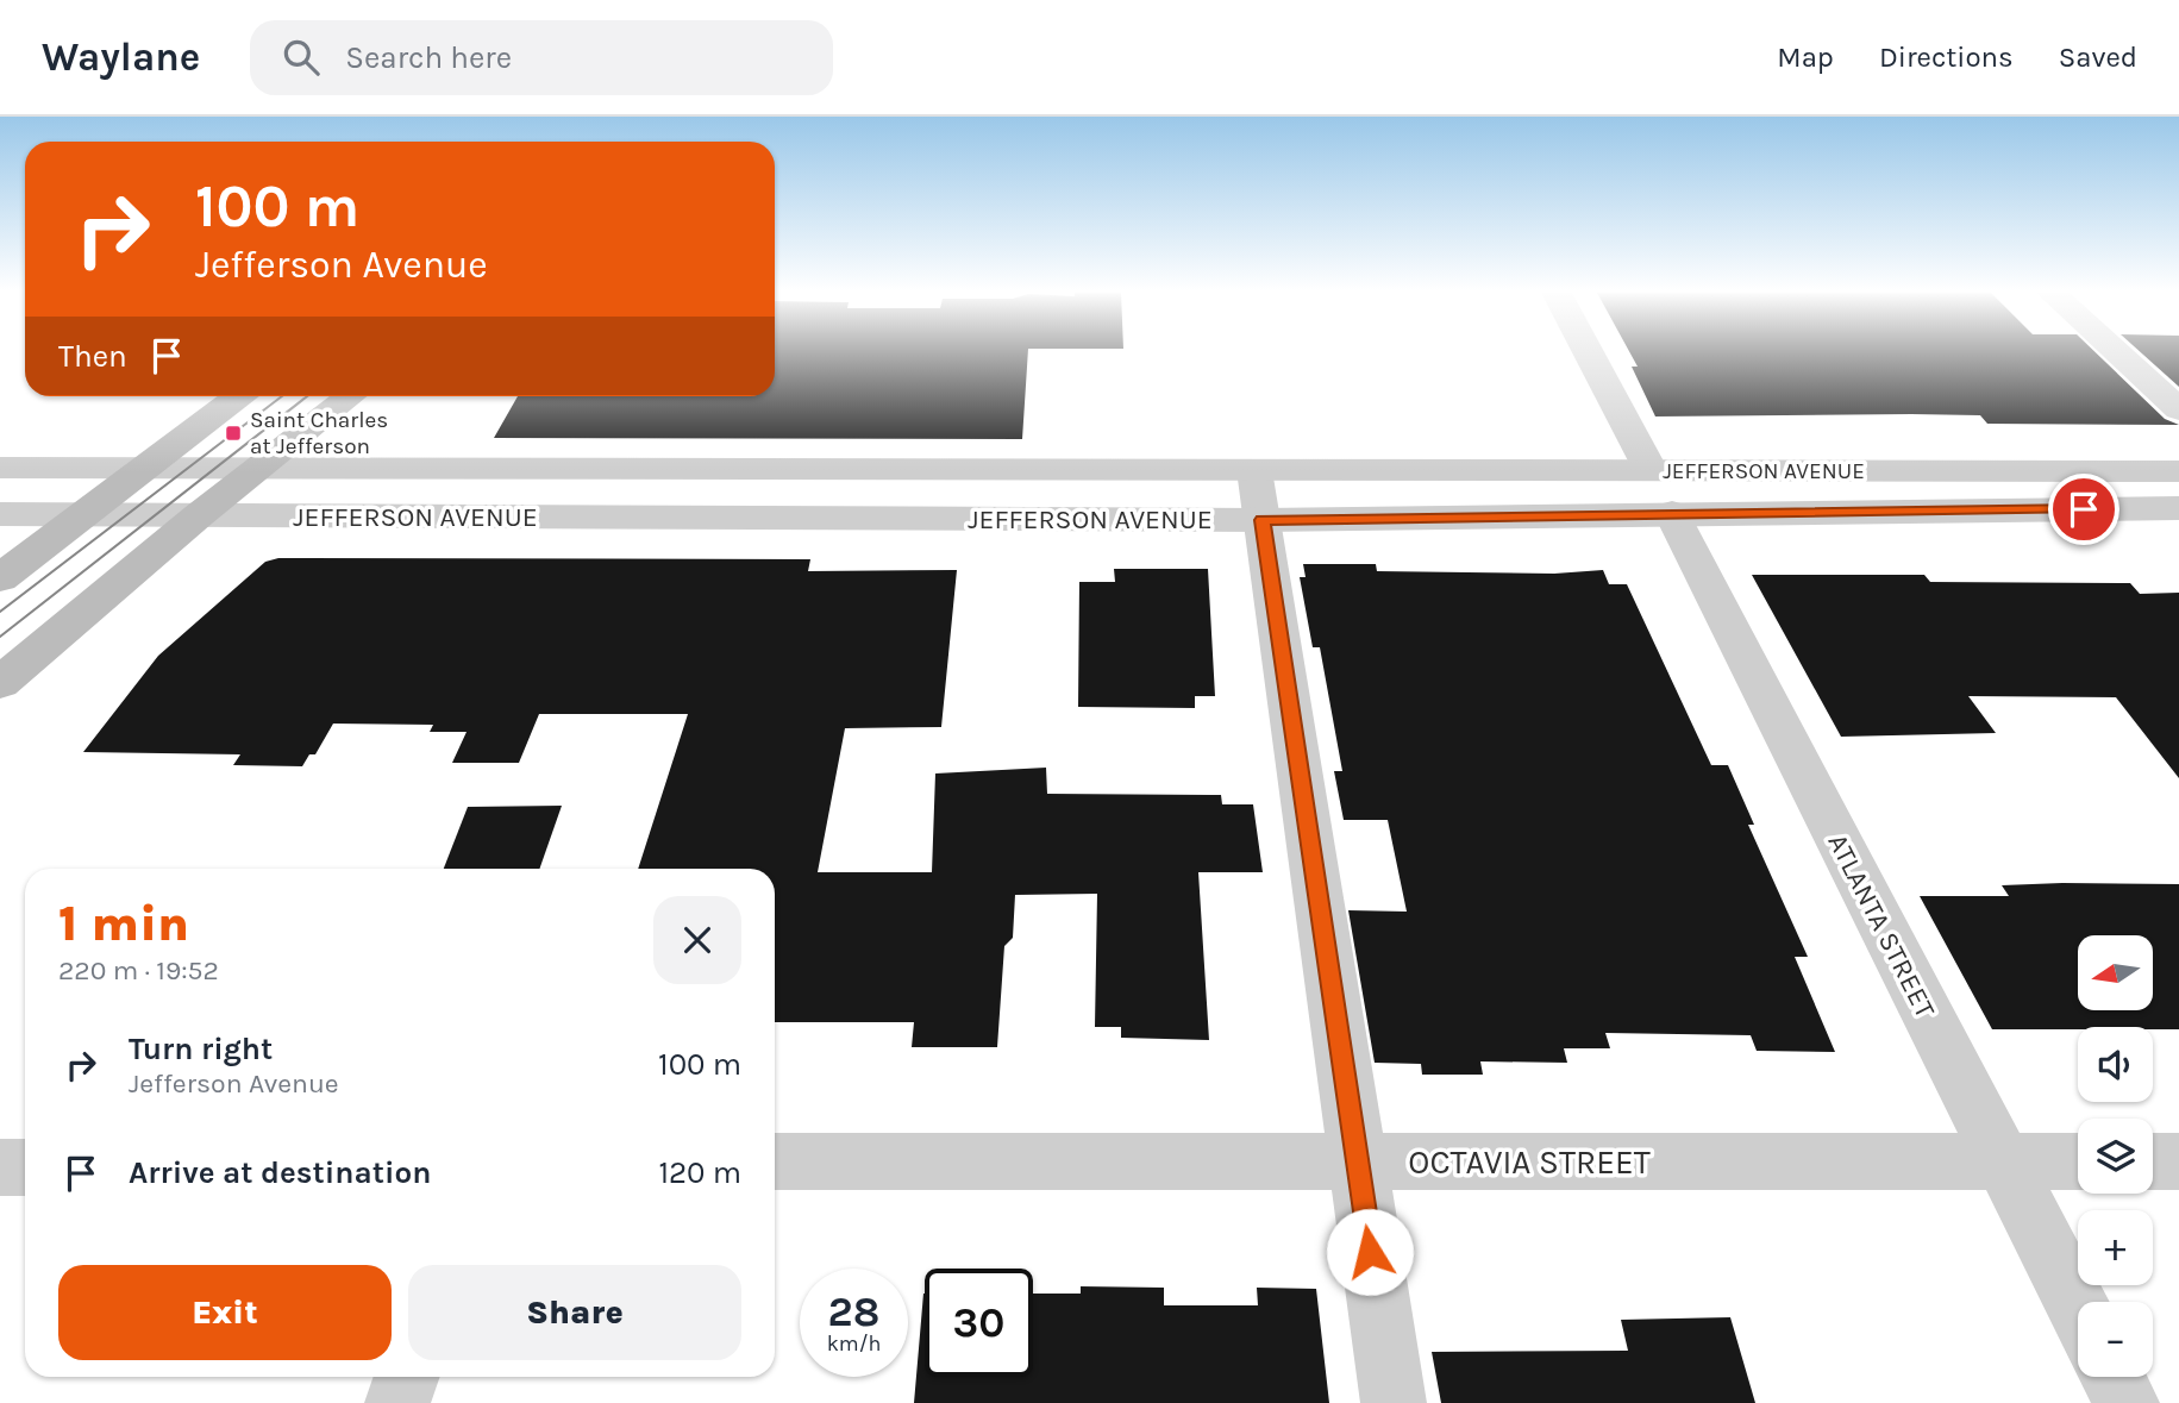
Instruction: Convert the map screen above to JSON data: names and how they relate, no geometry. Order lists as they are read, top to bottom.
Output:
{
  "streets": {
    "street": ["JEFFERSON AVENUE", "ATLANTA STREET", "OCTAVIA STREET"]
  },
  "crossings": [
    ["JEFFERSON AVENUE", "ATLANTA STREET"],
    ["ATLANTA STREET", "OCTAVIA STREET"]
  ],
  "places": {
    "transit": ["Saint Charles at Jefferson"]
  },
  "north": "left",
  "page": {
    "header": "Waylane",
    "search": "Search here",
    "nav": ["Map", "Directions", "Saved"],
    "turn": ["100 m", "Jefferson Avenue"],
    "then": "Then",
    "heading": ["1 min", "220 m · 19:52"],
    "map_buttons": ["+", "−"],
    "list": [
      {
        "name": "Turn right",
        "note": "Jefferson Avenue",
        "value": "100 m"
      },
      {
        "name": "Arrive at destination",
        "value": "120 m"
      }
    ],
    "buttons": ["Exit", "Share"],
    "speed": "28 km/h",
    "limit": "30"
  }
}
